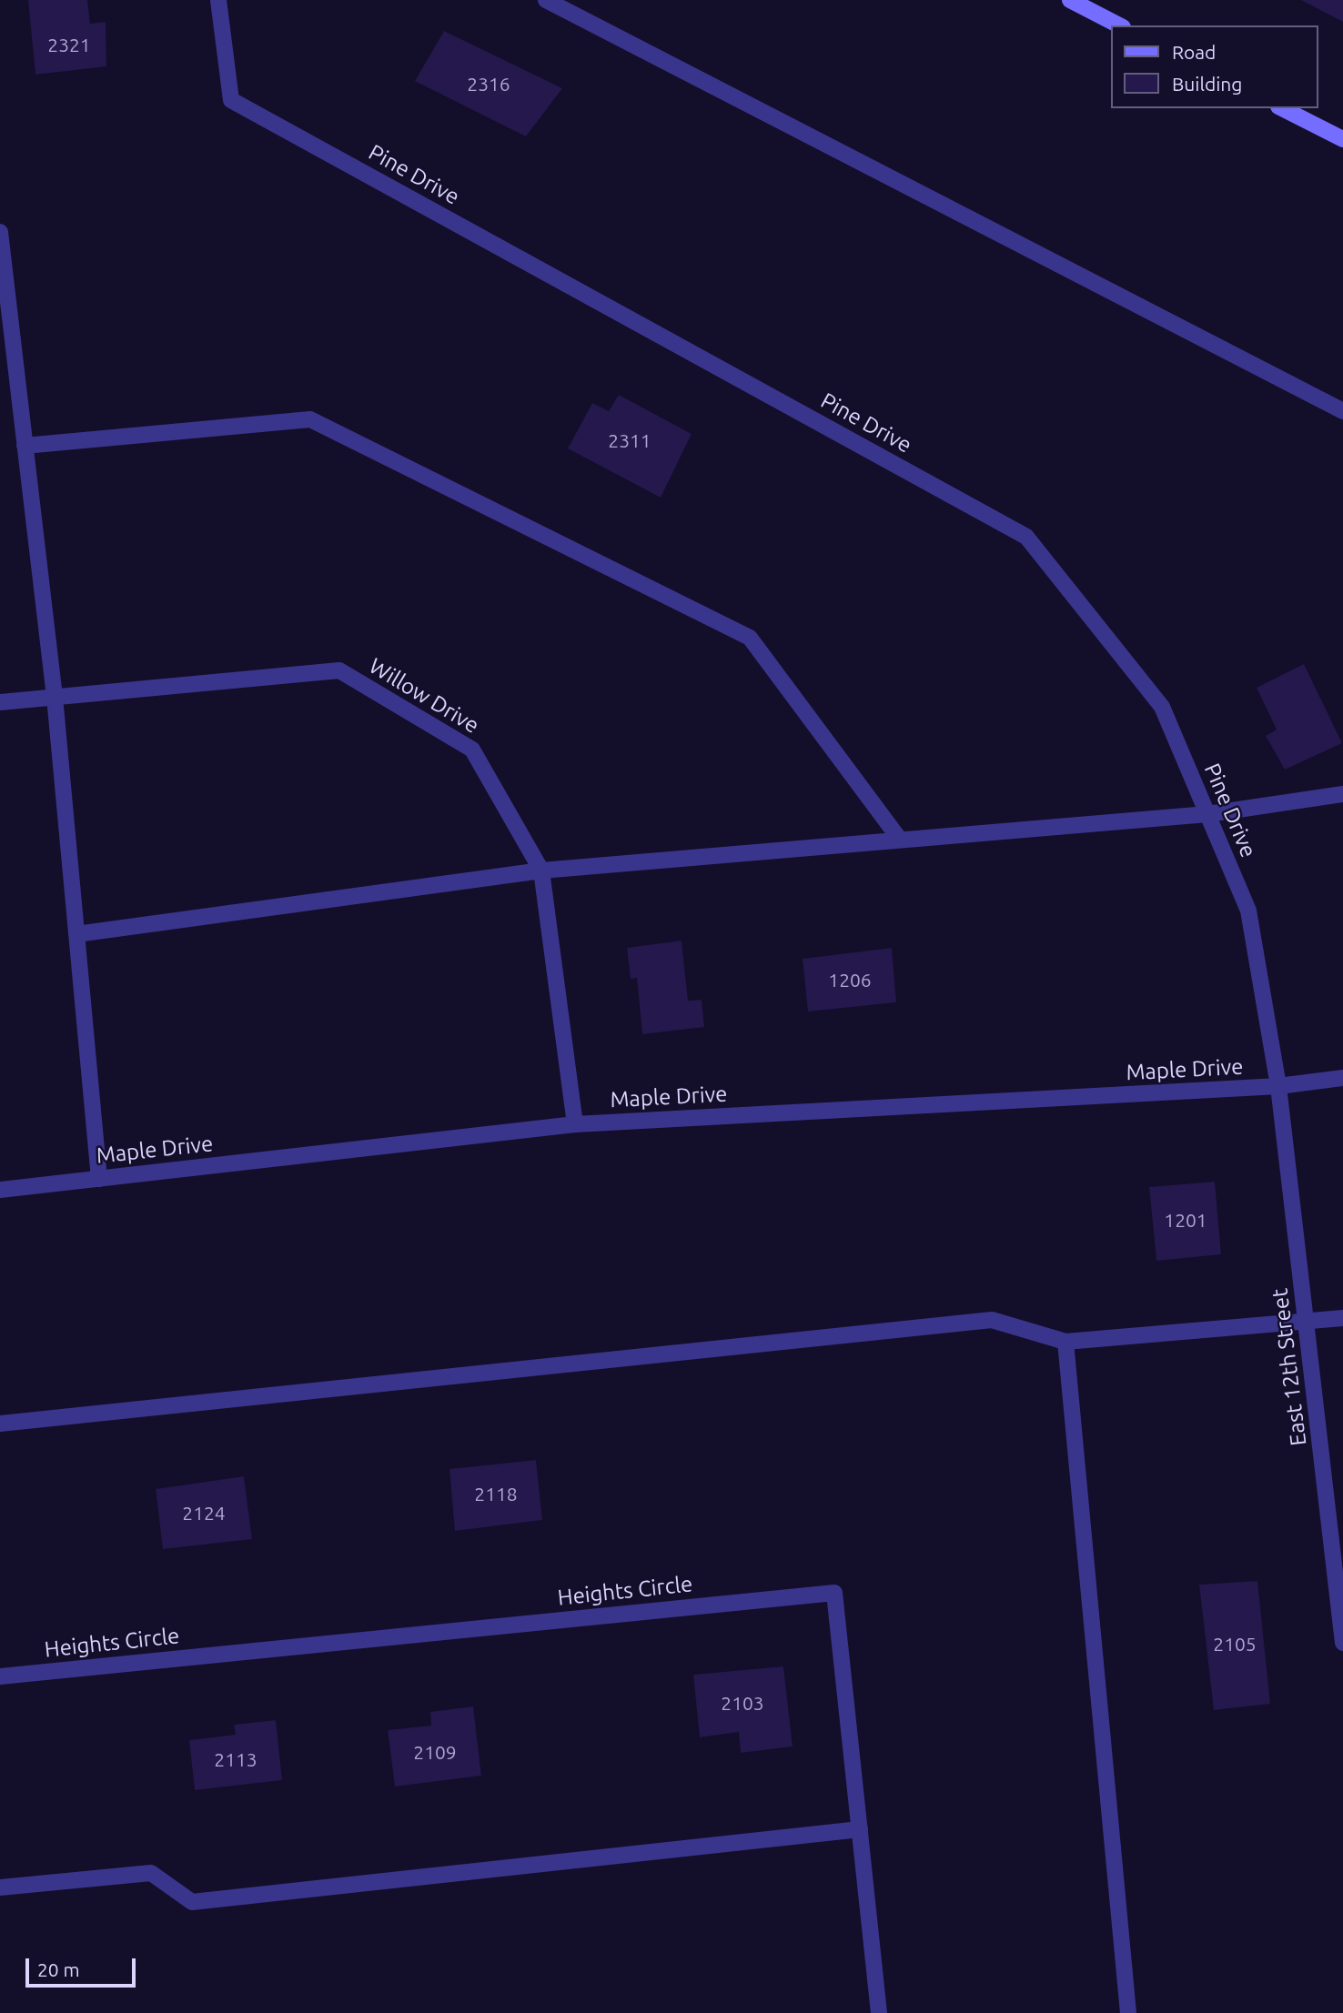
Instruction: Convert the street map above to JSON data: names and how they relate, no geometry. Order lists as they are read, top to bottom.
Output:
{
  "streets": {
    "street": [
      "Pine Drive",
      "Willow Drive",
      "Maple Drive",
      "East 12th Street",
      "Heights Circle"
    ]
  },
  "crossings": [
    ["Pine Drive", "Maple Drive"],
    ["Pine Drive", "East 12th Street"],
    ["Willow Drive", "Maple Drive"],
    ["Maple Drive", "East 12th Street"]
  ],
  "house_numbers": [
    "2321",
    "2316",
    "2311",
    "1206",
    "1201",
    "2118",
    "2124",
    "2105",
    "2103",
    "2109",
    "2113"
  ],
  "legend": ["Road", "Building"],
  "scale_bar": "20 m"
}
